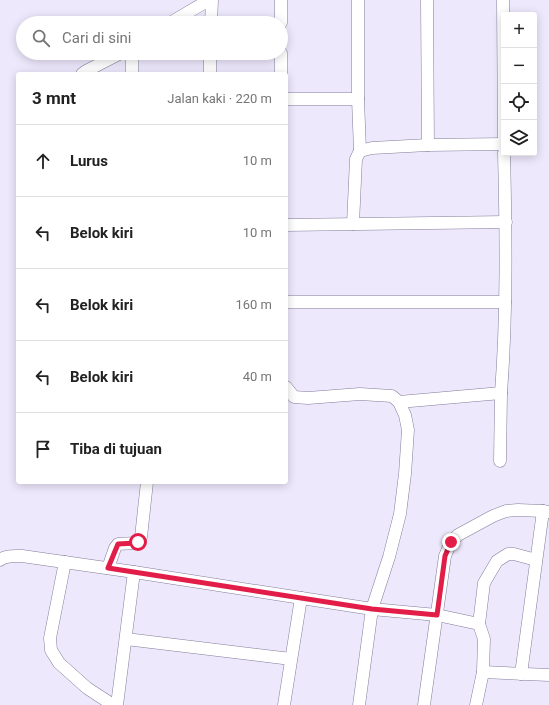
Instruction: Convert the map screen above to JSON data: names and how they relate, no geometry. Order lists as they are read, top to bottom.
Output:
{
  "page": {
    "map_buttons": ["+", "−"],
    "search": "Cari di sini",
    "heading": ["3 mnt", "Jalan kaki · 220 m"],
    "list": [
      ["Lurus", "10 m"],
      ["Belok kiri", "10 m"],
      ["Belok kiri", "160 m"],
      ["Belok kiri", "40 m"],
      "Tiba di tujuan"
    ]
  }
}
